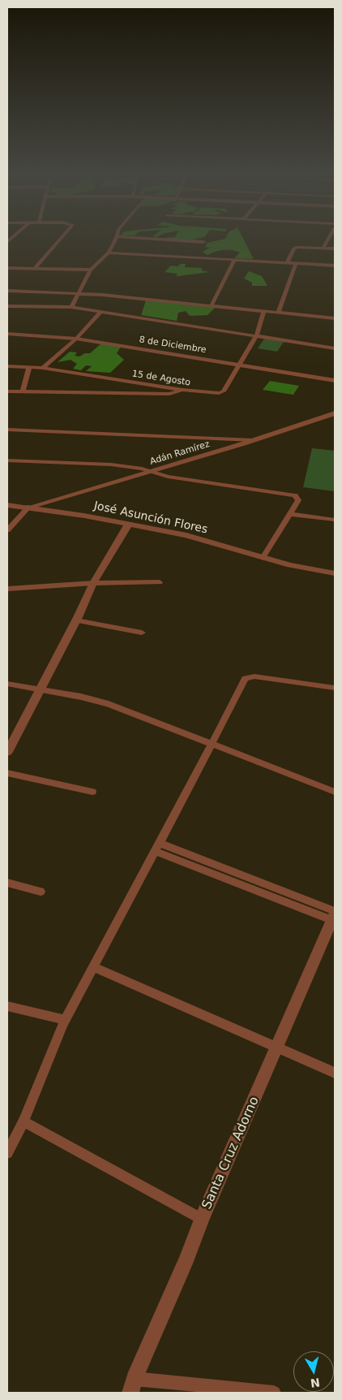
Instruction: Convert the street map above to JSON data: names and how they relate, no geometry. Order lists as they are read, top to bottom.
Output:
{
  "streets": {
    "street": [
      "8 de Diciembre",
      "15 de Agosto",
      "Adán Ramírez",
      "José Asunción Flores",
      "Santa Cruz Adorno"
    ]
  },
  "crossings": [
    ["8 de Diciembre", "15 de Agosto"],
    ["Adán Ramírez", "José Asunción Flores"]
  ],
  "north": "bottom"
}
